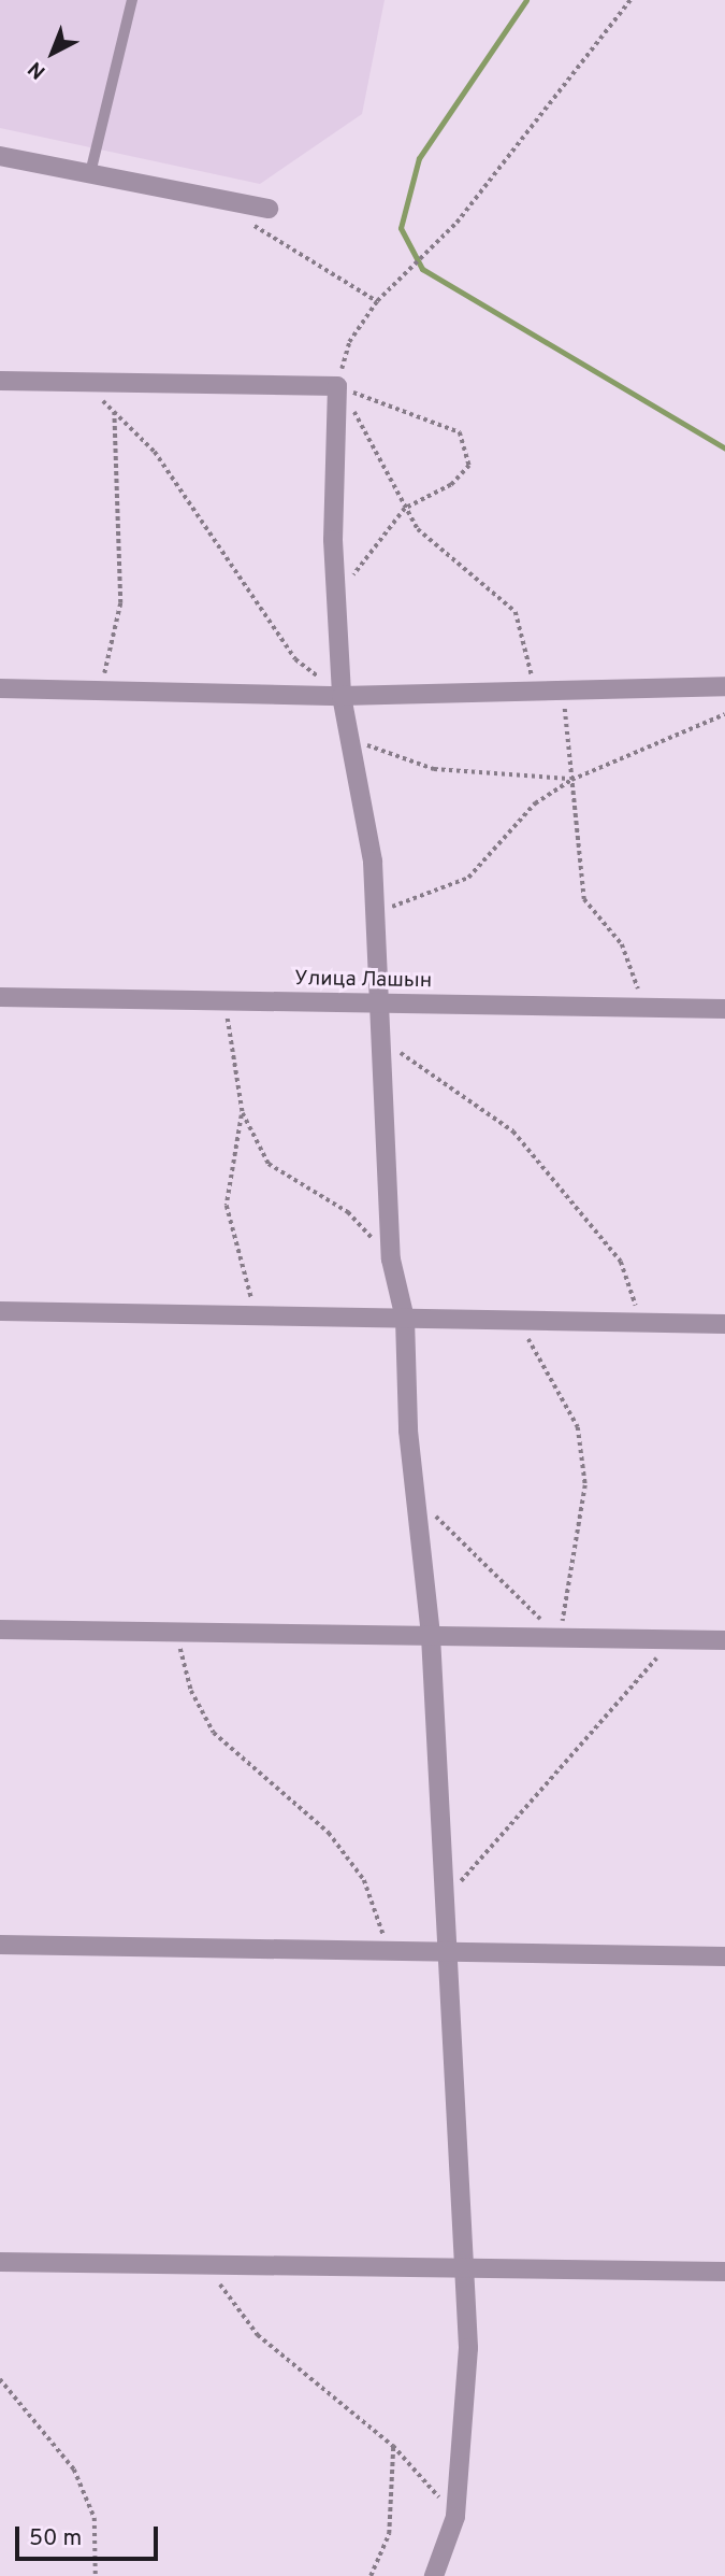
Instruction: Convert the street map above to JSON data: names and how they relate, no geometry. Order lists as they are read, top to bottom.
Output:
{
  "streets": {
    "street": ["Улица Лашын"]
  },
  "scale_bar": "50 m",
  "north": "bottom left"
}
